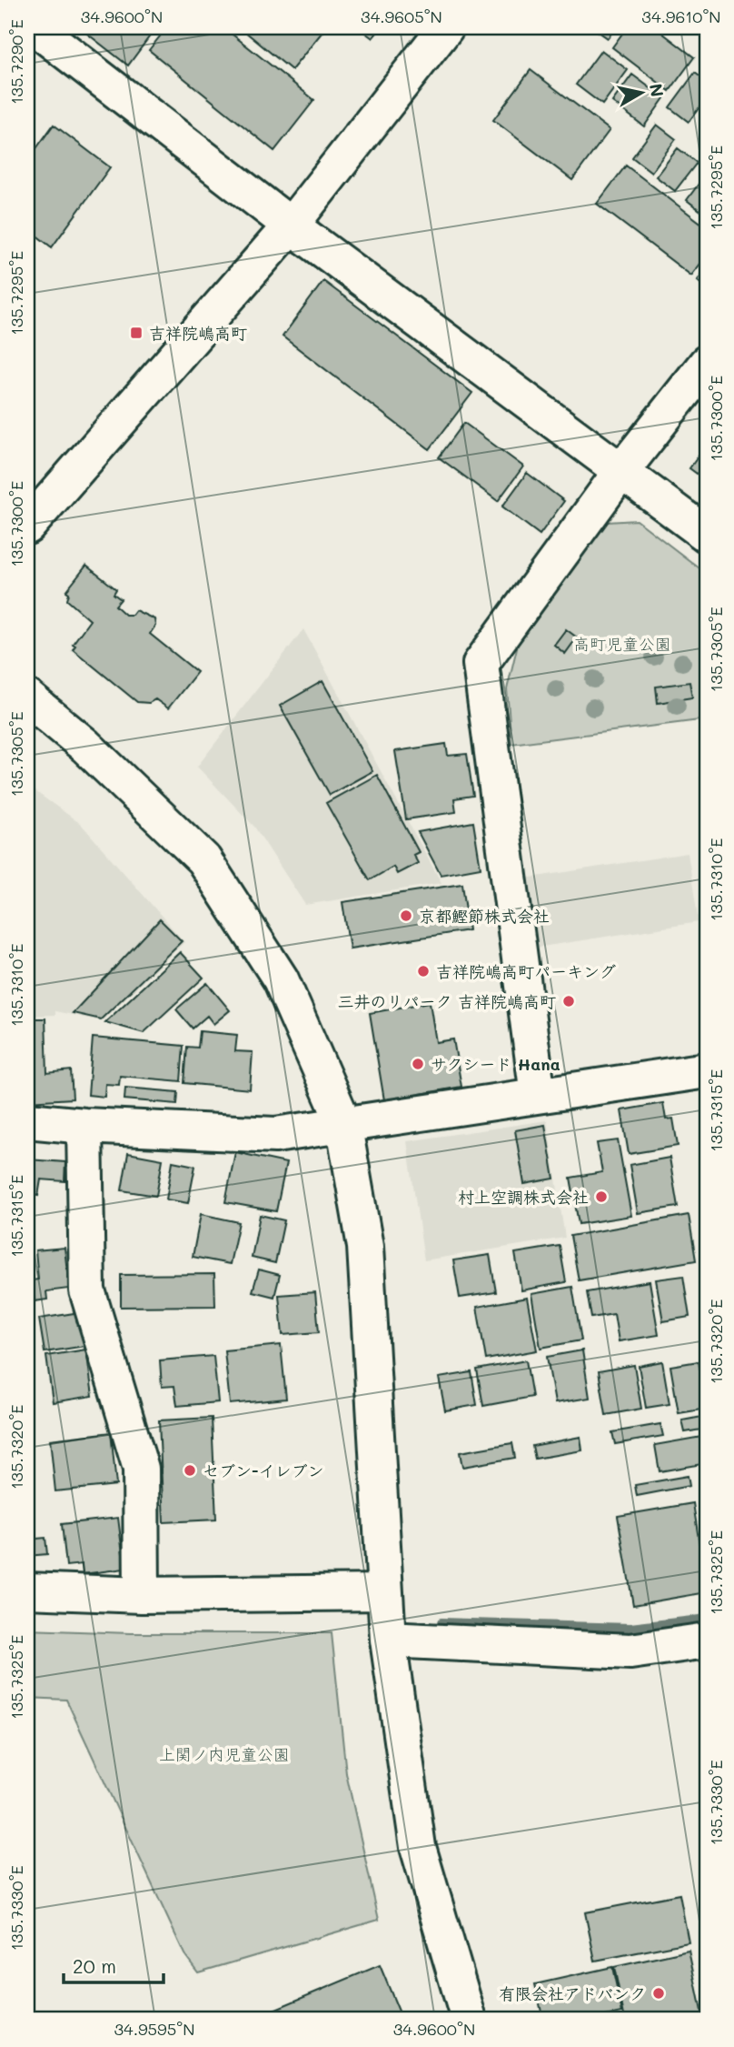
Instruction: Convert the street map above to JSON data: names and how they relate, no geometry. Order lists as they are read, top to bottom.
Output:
{
  "parks": ["高町児童公園", "上関ノ内児童公園"],
  "places": {
    "transit": ["吉祥院嶋高町"],
    "other": [
      "京都鰹節株式会社",
      "吉祥院嶋高町パーキング",
      "三井のリパーク 吉祥院嶋高町",
      "サクシード Hana",
      "村上空調株式会社",
      "セブン-イレブン",
      "有限会社アドバンク"
    ]
  },
  "scale_bar": "20 m",
  "north": "right",
  "coordinates": [
    "34.9600°N",
    "34.9605°N",
    "34.9610°N",
    "135.7290°E",
    "135.7295°E",
    "135.7300°E",
    "135.7305°E",
    "135.7310°E",
    "135.7315°E",
    "135.7320°E",
    "135.7325°E",
    "135.7330°E",
    "34.9595°N"
  ]
}
